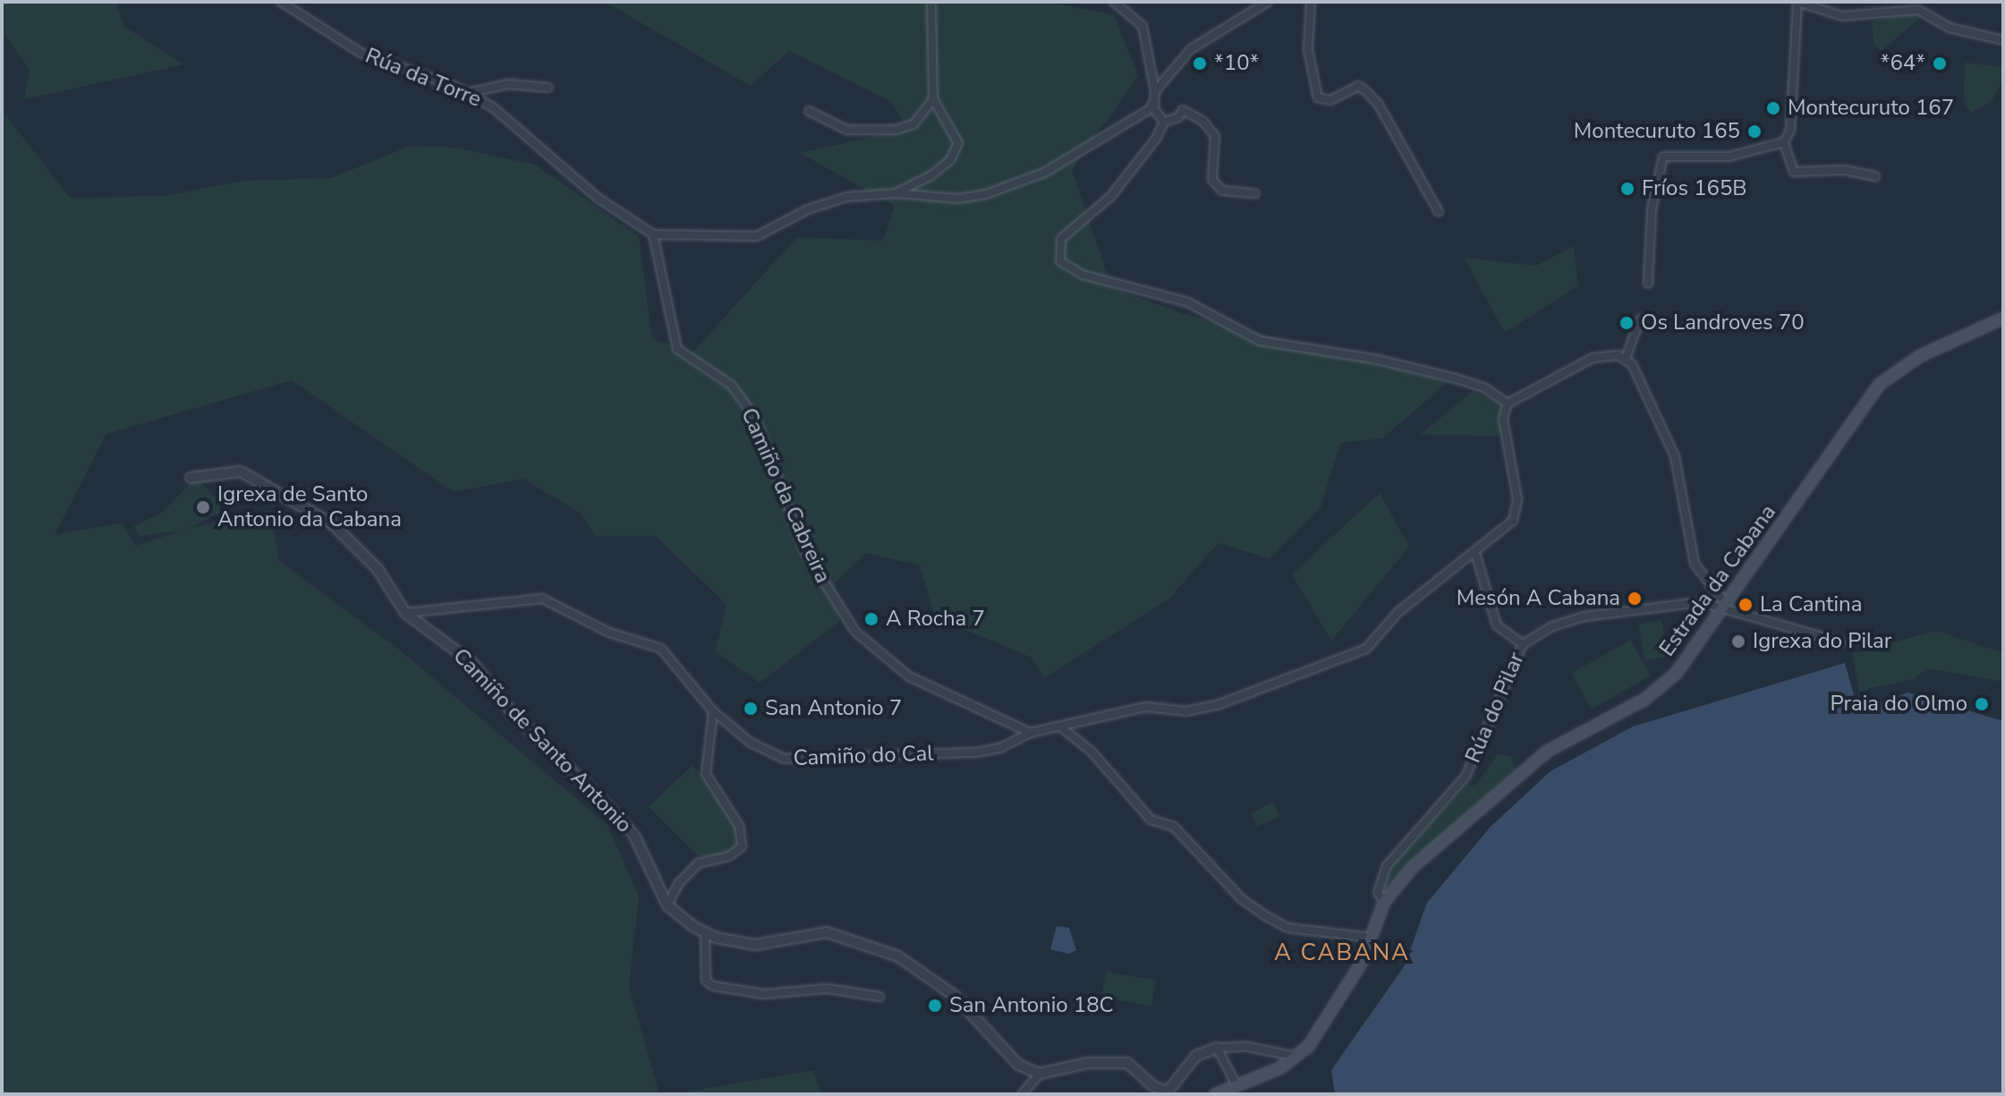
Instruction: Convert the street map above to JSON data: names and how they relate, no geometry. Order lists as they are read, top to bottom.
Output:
{
  "streets": {
    "main road": ["Estrada da Cabana"],
    "street": [
      "Rúa da Torre",
      "Camiño da Cabreira",
      "Rúa do Pilar",
      "Camiño de Santo Antonio",
      "Camiño do Cal"
    ]
  },
  "crossings": [
    ["Rúa da Torre", "Camiño da Cabreira"],
    ["Camiño da Cabreira", "Camiño do Cal"],
    ["Estrada da Cabana", "Rúa do Pilar"],
    ["Camiño de Santo Antonio", "Camiño do Cal"]
  ],
  "districts": ["A CABANA"],
  "places": [
    "*10*",
    "*64*",
    "Montecuruto 167",
    "Montecuruto 165",
    "Fríos 165B",
    "Os Landroves 70",
    "Igrexa de Santo Antonio da Cabana",
    "Mesón A Cabana",
    "La Cantina",
    "A Rocha 7",
    "Igrexa do Pilar",
    "Praia do Olmo",
    "San Antonio 7",
    "San Antonio 18C"
  ]
}
